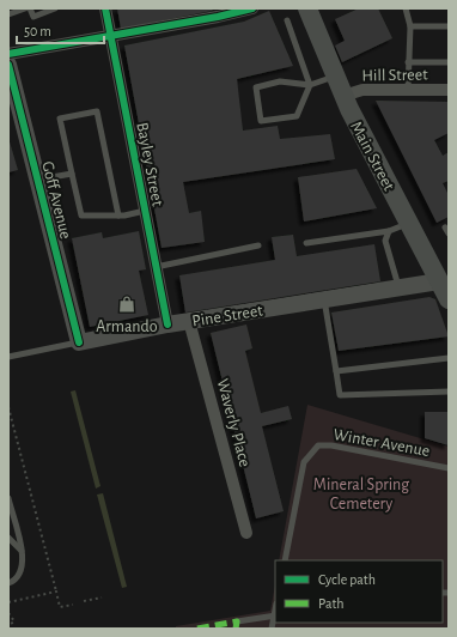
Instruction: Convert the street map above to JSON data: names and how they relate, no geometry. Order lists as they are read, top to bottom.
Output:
{
  "streets": {
    "main road": ["Main Street", "Goff Avenue", "Pine Street"],
    "street": ["Hill Street", "Bayley Street", "Waverly Place"],
    "lane": ["Winter Avenue"]
  },
  "crossings": [
    ["Hill Street", "Main Street"],
    ["Main Street", "Pine Street"],
    ["Bayley Street", "Pine Street"],
    ["Goff Avenue", "Pine Street"],
    ["Pine Street", "Waverly Place"]
  ],
  "parks": ["Mineral Spring Cemetery"],
  "places": {
    "shop": ["Armando"]
  },
  "legend": ["Cycle path", "Path"],
  "scale_bar": "50 m"
}
